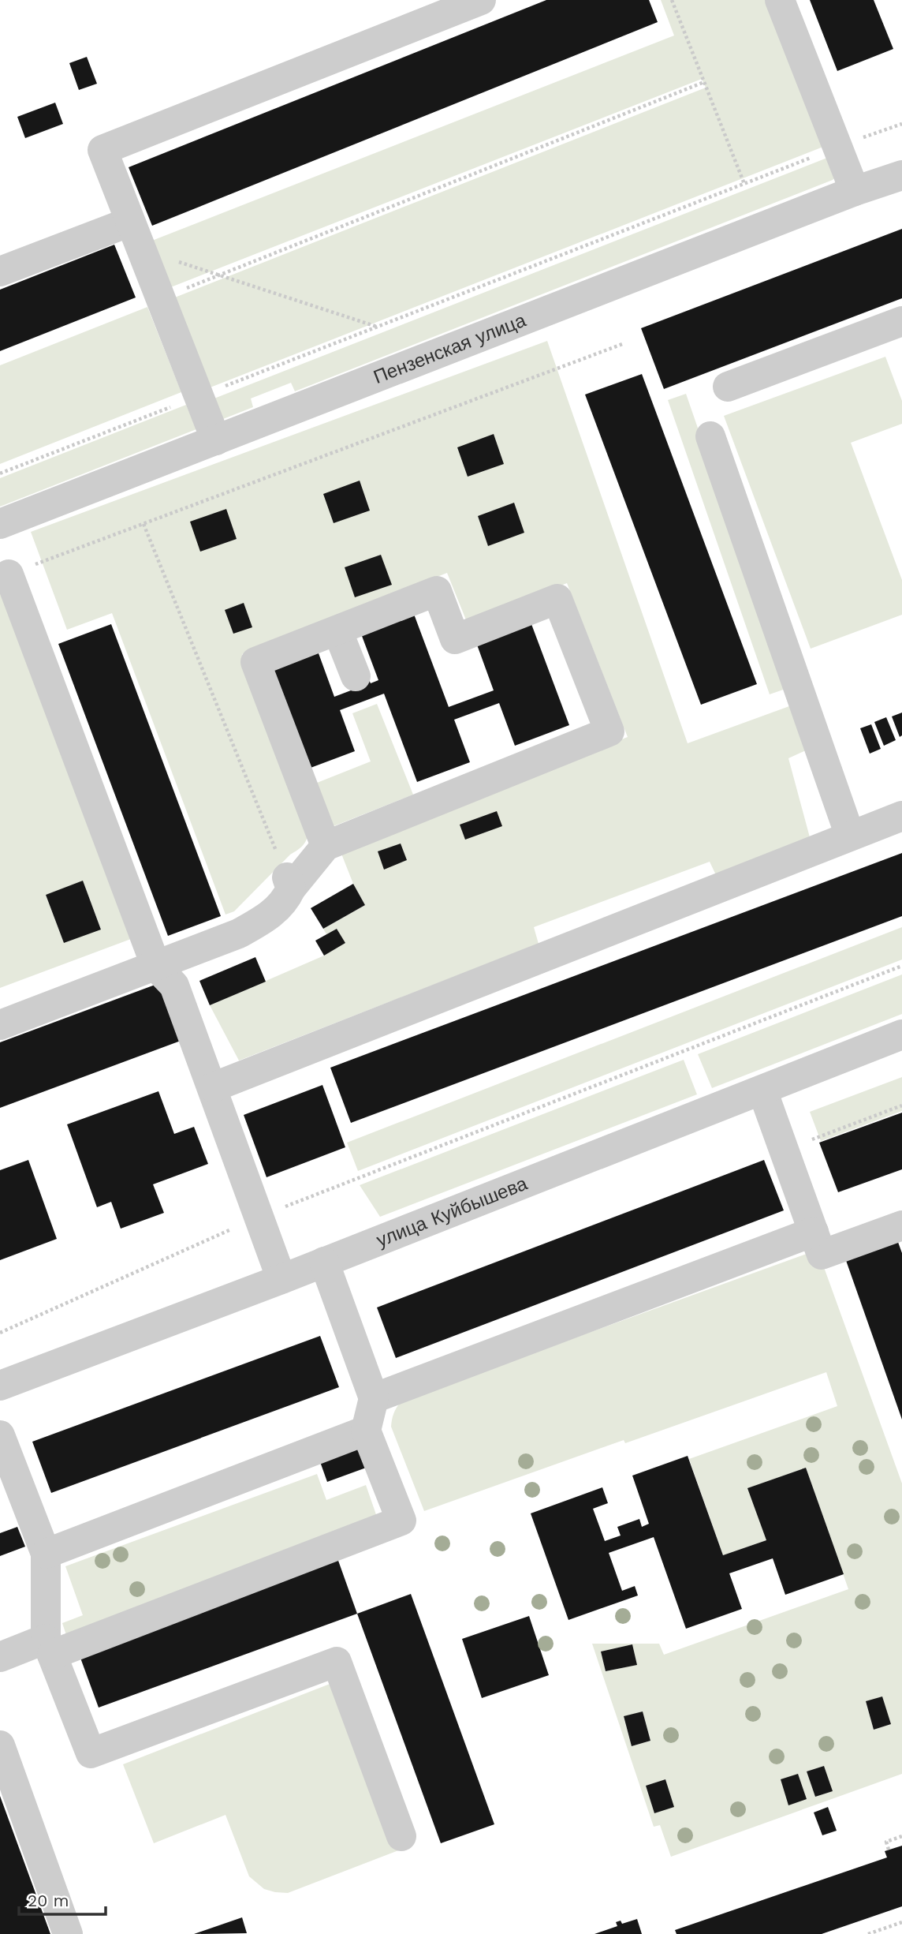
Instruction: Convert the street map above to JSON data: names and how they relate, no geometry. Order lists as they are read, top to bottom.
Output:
{
  "streets": {
    "street": ["Пензенская улица", "улица Куйбышева"]
  },
  "scale_bar": "20 m"
}
